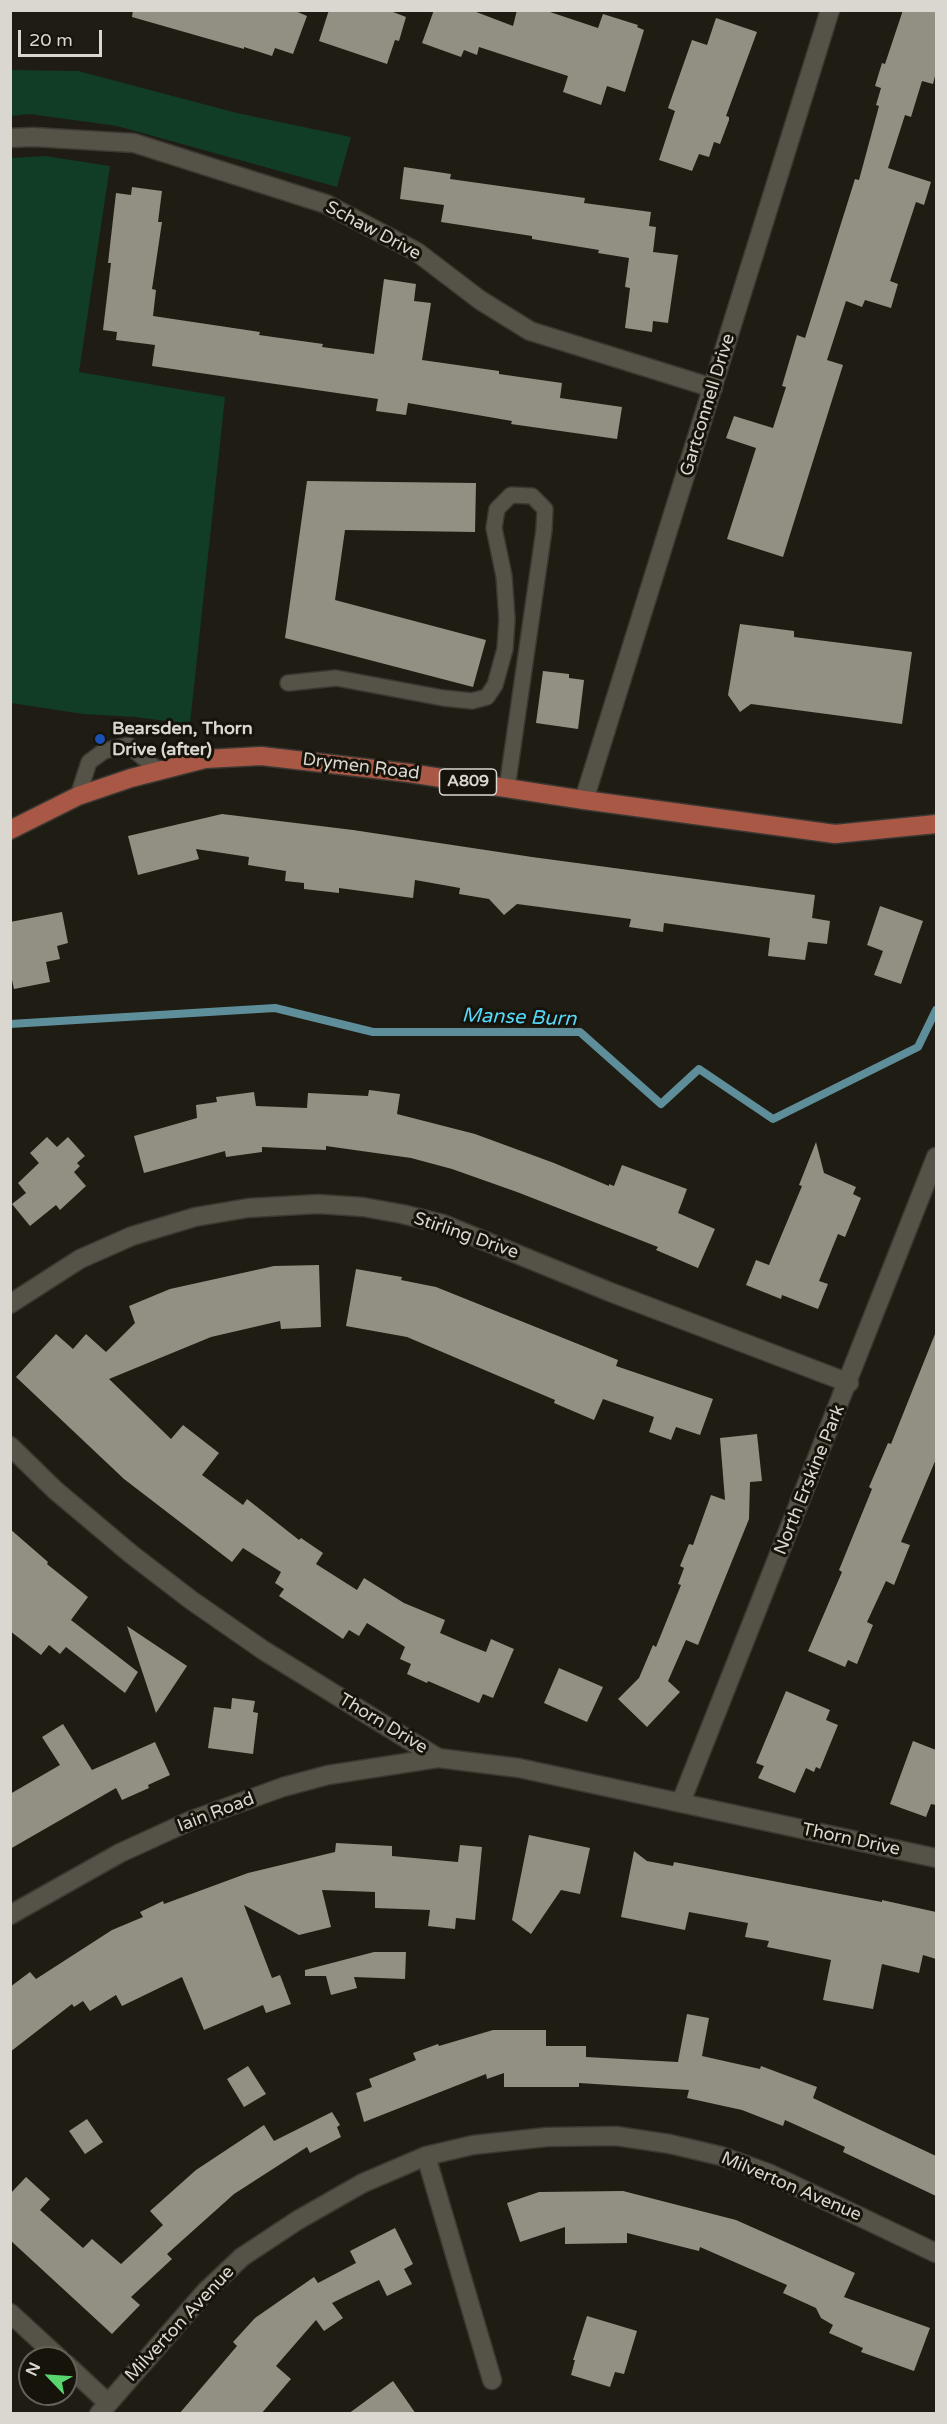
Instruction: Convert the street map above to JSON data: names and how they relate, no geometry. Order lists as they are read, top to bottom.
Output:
{
  "streets": {
    "main road": ["Drymen Road", "A809"],
    "street": [
      "Schaw Drive",
      "Gartconnell Drive",
      "Stirling Drive",
      "North Erskine Park",
      "Thorn Drive",
      "Iain Road",
      "Milverton Avenue"
    ]
  },
  "crossings": [
    ["Schaw Drive", "Gartconnell Drive"],
    ["Gartconnell Drive", "Drymen Road"],
    ["Stirling Drive", "North Erskine Park"],
    ["North Erskine Park", "Thorn Drive"],
    ["Thorn Drive", "Iain Road"]
  ],
  "water": ["Manse Burn"],
  "places": ["Bearsden, Thorn Drive (after)"],
  "scale_bar": "20 m",
  "north": "top left"
}
